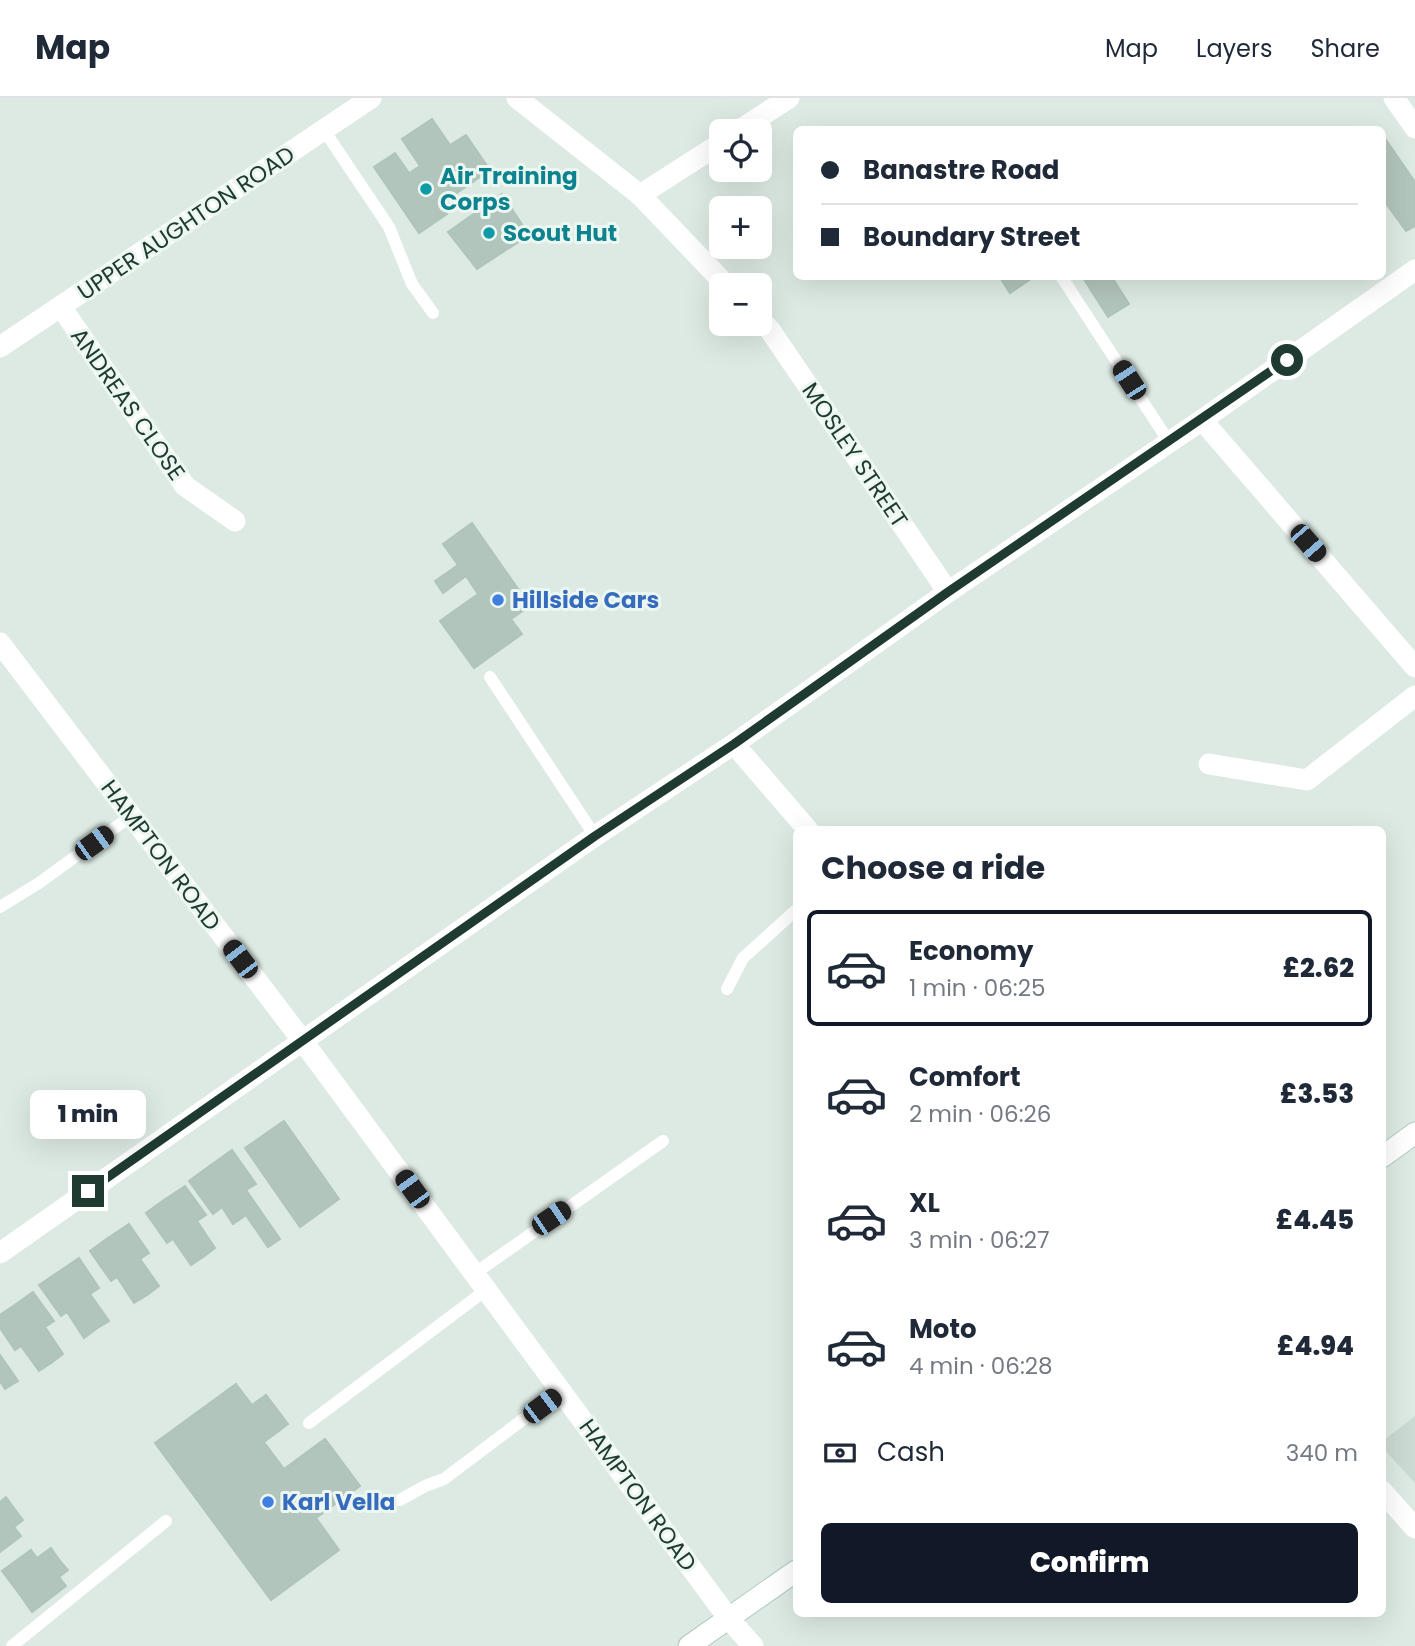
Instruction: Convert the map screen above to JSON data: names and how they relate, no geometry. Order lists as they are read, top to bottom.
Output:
{
  "streets": {
    "street": [
      "UPPER AUGHTON ROAD",
      "ANDREAS CLOSE",
      "MOSLEY STREET",
      "HAMPTON ROAD"
    ]
  },
  "crossings": [
    ["UPPER AUGHTON ROAD", "ANDREAS CLOSE"]
  ],
  "places": [
    "Air Training Corps",
    "Scout Hut",
    "Hillside Cars",
    "Karl Vella"
  ],
  "page": {
    "header": "Map",
    "nav": ["Map", "Layers", "Share"],
    "map_buttons": ["+", "−"],
    "banner": ["Banastre Road", "Boundary Street"],
    "heading": "Choose a ride",
    "list": [
      {
        "name": "Economy",
        "note": "1 min · 06:25",
        "value": "£2.62"
      },
      {
        "name": "Comfort",
        "note": "2 min · 06:26",
        "value": "£3.53"
      },
      {
        "name": "XL",
        "note": "3 min · 06:27",
        "value": "£4.45"
      },
      {
        "name": "Moto",
        "note": "4 min · 06:28",
        "value": "£4.94"
      }
    ],
    "bubble": "1 min",
    "pay": ["Cash", "340 m"],
    "buttons": "Confirm"
  }
}
